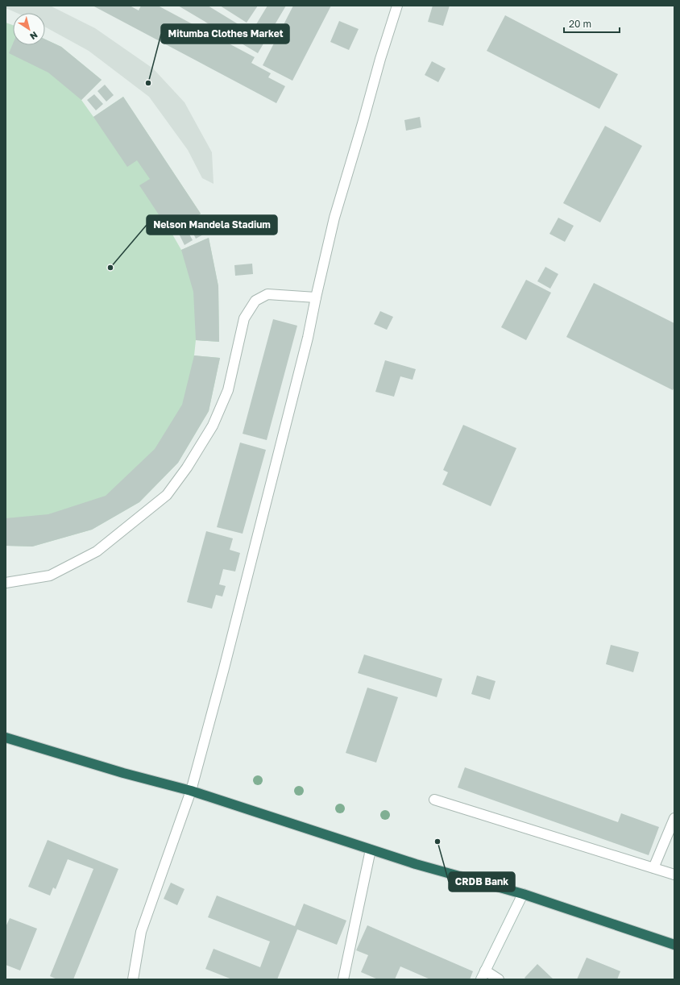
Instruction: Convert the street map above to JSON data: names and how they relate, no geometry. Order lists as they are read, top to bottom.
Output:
{
  "places": ["Mitumba Clothes Market", "Nelson Mandela Stadium", "CRDB Bank"],
  "scale_bar": "20 m",
  "north": "bottom right"
}
